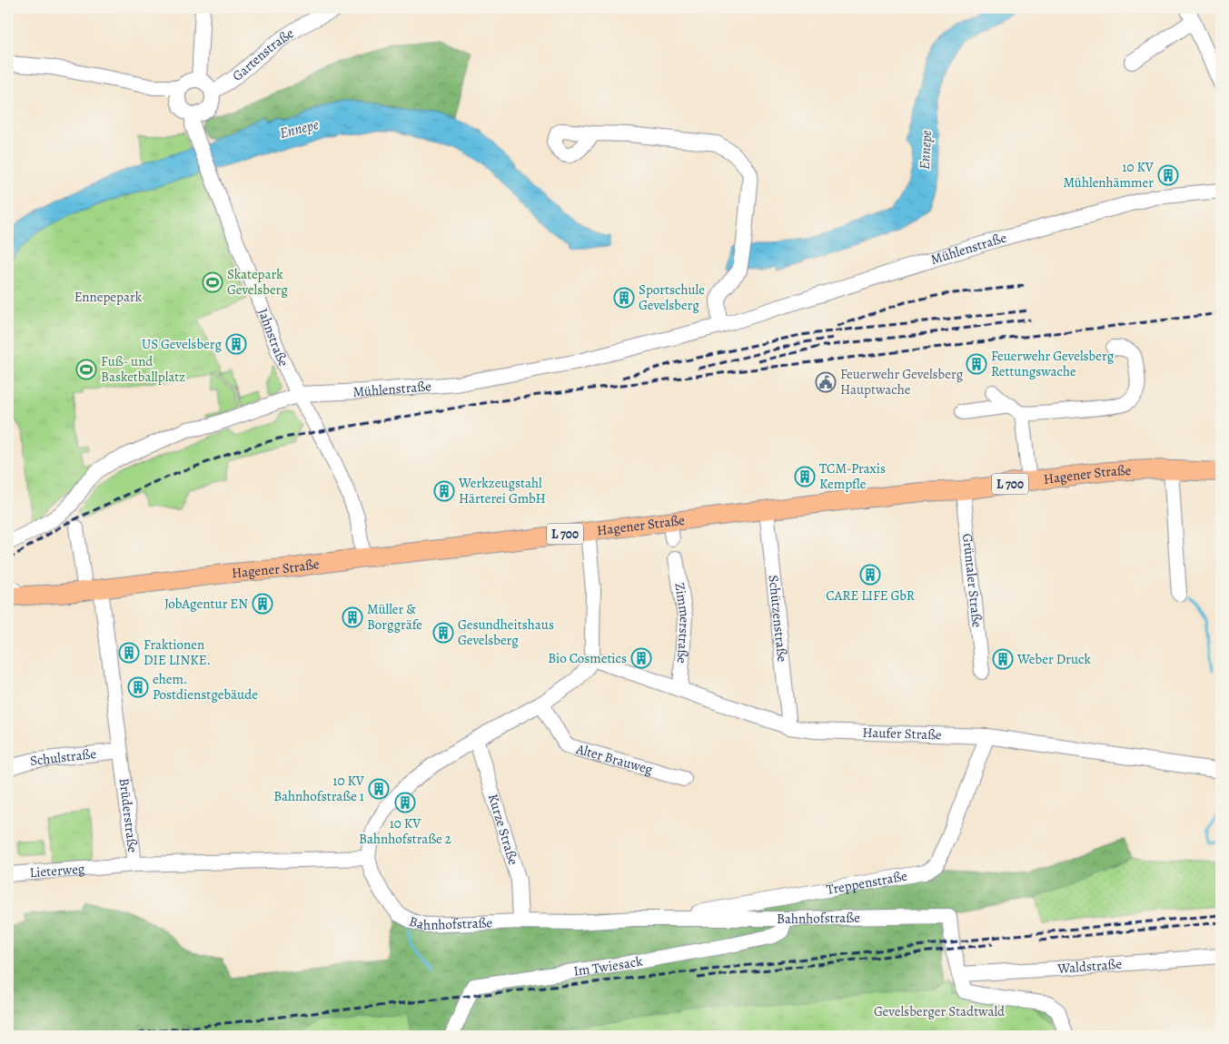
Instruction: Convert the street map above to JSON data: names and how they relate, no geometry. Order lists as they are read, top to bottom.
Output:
{
  "streets": {
    "main road": ["Hagener Straße", "L 700"],
    "street": [
      "Gartenstraße",
      "Mühlenstraße",
      "Jahnstraße",
      "Grüntaler Straße",
      "Schützenstraße",
      "Zimmerstraße",
      "Haufer Straße",
      "Schulstraße",
      "Alter Brauweg",
      "Brüderstraße",
      "Kurze Straße",
      "Lieterweg",
      "Treppenstraße",
      "Bahnhofstraße",
      "Im Twiesack",
      "Waldstraße"
    ]
  },
  "crossings": [
    ["Gartenstraße", "Jahnstraße"],
    ["Mühlenstraße", "Jahnstraße"],
    ["Jahnstraße", "Hagener Straße"],
    ["Hagener Straße", "Grüntaler Straße"],
    ["Hagener Straße", "Schützenstraße"],
    ["Hagener Straße", "Brüderstraße"],
    ["Schützenstraße", "Haufer Straße"],
    ["Zimmerstraße", "Haufer Straße"],
    ["Haufer Straße", "Treppenstraße"],
    ["Haufer Straße", "Bahnhofstraße"],
    ["Schulstraße", "Brüderstraße"],
    ["Alter Brauweg", "Bahnhofstraße"],
    ["Brüderstraße", "Lieterweg"],
    ["Brüderstraße", "Bahnhofstraße"],
    ["Kurze Straße", "Bahnhofstraße"],
    ["Treppenstraße", "Bahnhofstraße"],
    ["Bahnhofstraße", "Im Twiesack"],
    ["Bahnhofstraße", "Waldstraße"]
  ],
  "water": ["Ennepe"],
  "parks": ["Ennepepark", "Gevelsberger Stadtwald"],
  "places": {
    "building": [
      "10 KV Mühlenhämmer",
      "Sportschule Gevelsberg",
      "US Gevelsberg",
      "Feuerwehr Gevelsberg Rettungswache",
      "TCM-Praxis Kempfle",
      "Werkzeugstahl Härterei GmbH",
      "CARE LIFE GbR",
      "JobAgentur EN",
      "Müller & Borggräfe",
      "Gesundheitshaus Gevelsberg",
      "Fraktionen DIE LINKE.",
      "Bio Cosmetics",
      "Weber Druck",
      "ehem. Postdienstgebäude",
      "10 KV Bahnhofstraße 1",
      "10 KV Bahnhofstraße 2"
    ],
    "sports": ["Skatepark Gevelsberg", "Fuß- und Basketballplatz"],
    "public building": ["Feuerwehr Gevelsberg Hauptwache"]
  }
}
